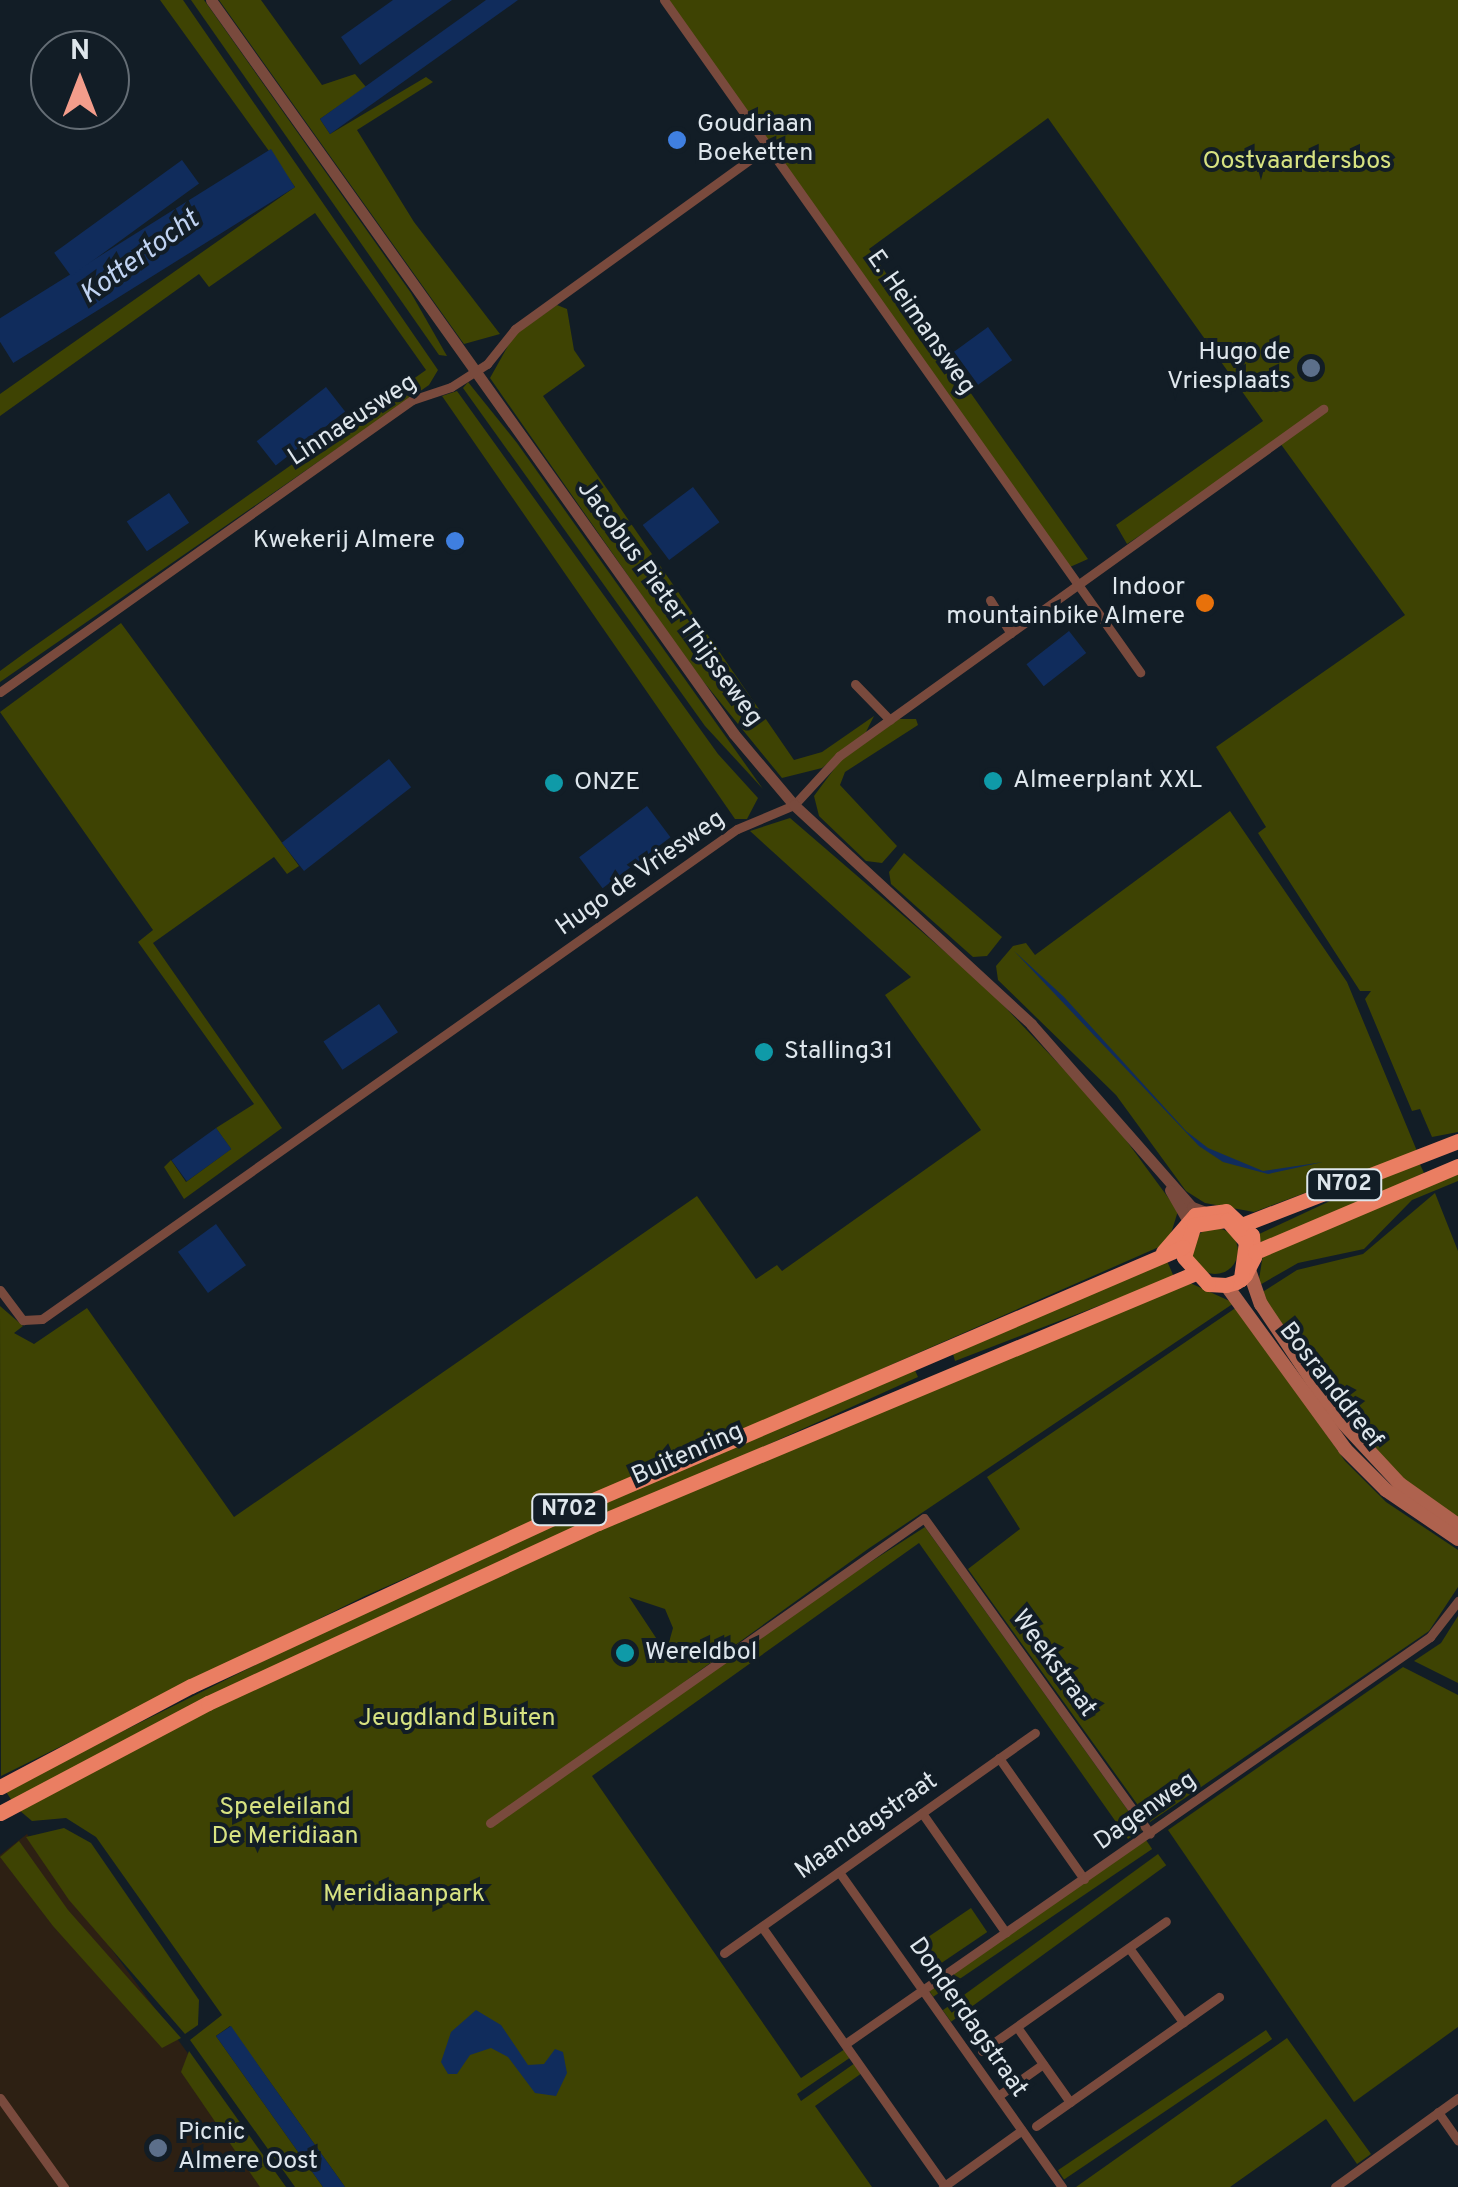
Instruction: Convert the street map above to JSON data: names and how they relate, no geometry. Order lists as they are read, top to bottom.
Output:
{
  "streets": {
    "highway": ["N702", "Buitenring"],
    "main road": ["Bosranddreef"],
    "street": [
      "E. Heimansweg",
      "Linnaeusweg",
      "Jacobus Pieter Thijsseweg",
      "Hugo de Vriesweg",
      "Weekstraat",
      "Dagenweg",
      "Maandagstraat",
      "Donderdagstraat"
    ]
  },
  "crossings": [
    ["E. Heimansweg", "Linnaeusweg"],
    ["E. Heimansweg", "Hugo de Vriesweg"],
    ["Linnaeusweg", "Jacobus Pieter Thijsseweg"],
    ["Jacobus Pieter Thijsseweg", "Hugo de Vriesweg"],
    ["Jacobus Pieter Thijsseweg", "N702"],
    ["Jacobus Pieter Thijsseweg", "Bosranddreef"],
    ["Jacobus Pieter Thijsseweg", "Buitenring"],
    ["N702", "Bosranddreef"],
    ["N702", "Buitenring"],
    ["Bosranddreef", "Buitenring"],
    ["Weekstraat", "Dagenweg"],
    ["Dagenweg", "Donderdagstraat"],
    ["Maandagstraat", "Donderdagstraat"]
  ],
  "water": ["Kottertocht"],
  "parks": [
    "Oostvaardersbos",
    "Jeugdland Buiten",
    "Speeleiland De Meridiaan",
    "Meridiaanpark"
  ],
  "places": [
    "Goudriaan Boeketten",
    "Hugo de Vriesplaats",
    "Kwekerij Almere",
    "Indoor mountainbike Almere",
    "Almeerplant XXL",
    "ONZE",
    "Stalling31",
    "Wereldbol",
    "Picnic Almere Oost"
  ],
  "north": "top"
}
